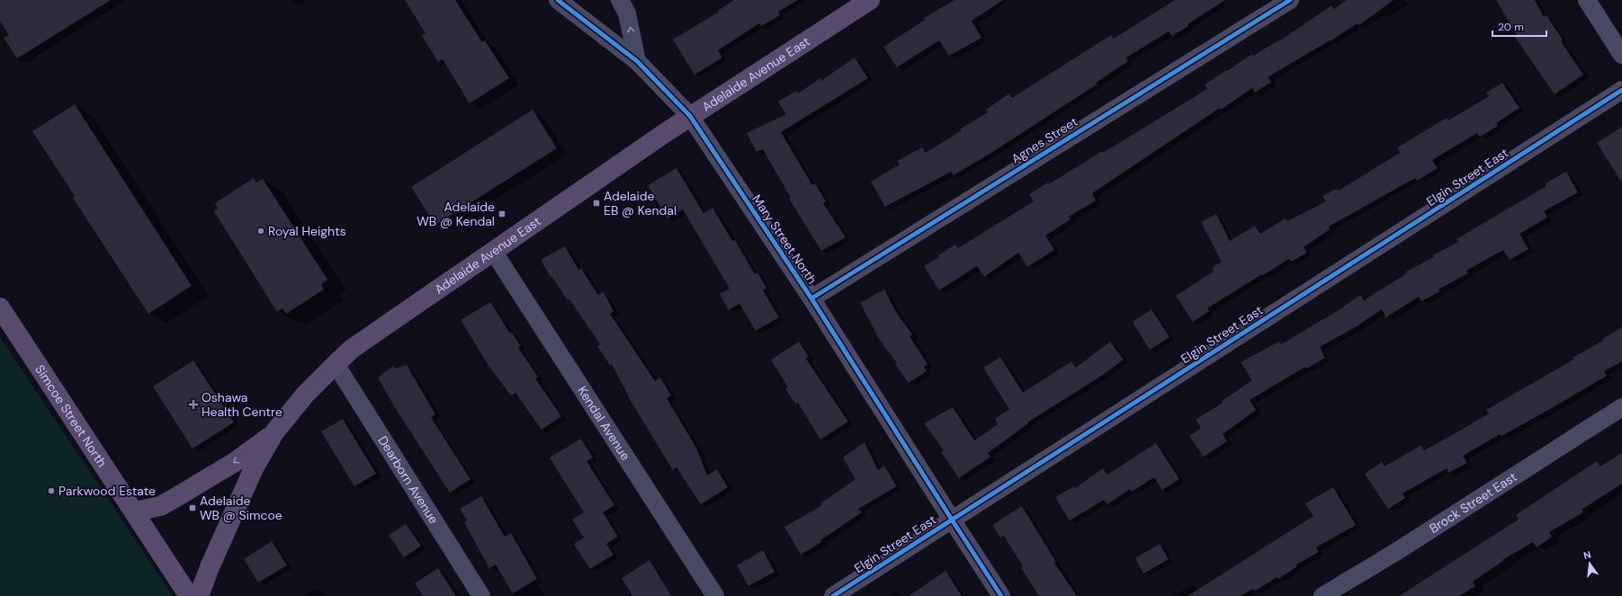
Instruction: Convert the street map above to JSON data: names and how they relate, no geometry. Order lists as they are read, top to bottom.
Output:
{
  "streets": {
    "main road": ["Adelaide Avenue East", "Simcoe Street North"],
    "street": [
      "Agnes Street",
      "Elgin Street East",
      "Mary Street North",
      "Kendal Avenue",
      "Dearborn Avenue",
      "Brock Street East"
    ]
  },
  "crossings": [
    ["Adelaide Avenue East", "Mary Street North"],
    ["Adelaide Avenue East", "Kendal Avenue"],
    ["Adelaide Avenue East", "Dearborn Avenue"],
    ["Agnes Street", "Mary Street North"],
    ["Elgin Street East", "Mary Street North"]
  ],
  "places": {
    "transit": ["Adelaide EB @ Kendal", "Adelaide WB @ Kendal", "Adelaide WB @ Simcoe"],
    "other": ["Royal Heights", "Parkwood Estate"],
    "health": ["Oshawa Health Centre"]
  },
  "scale_bar": "20 m",
  "north": "top"
}
